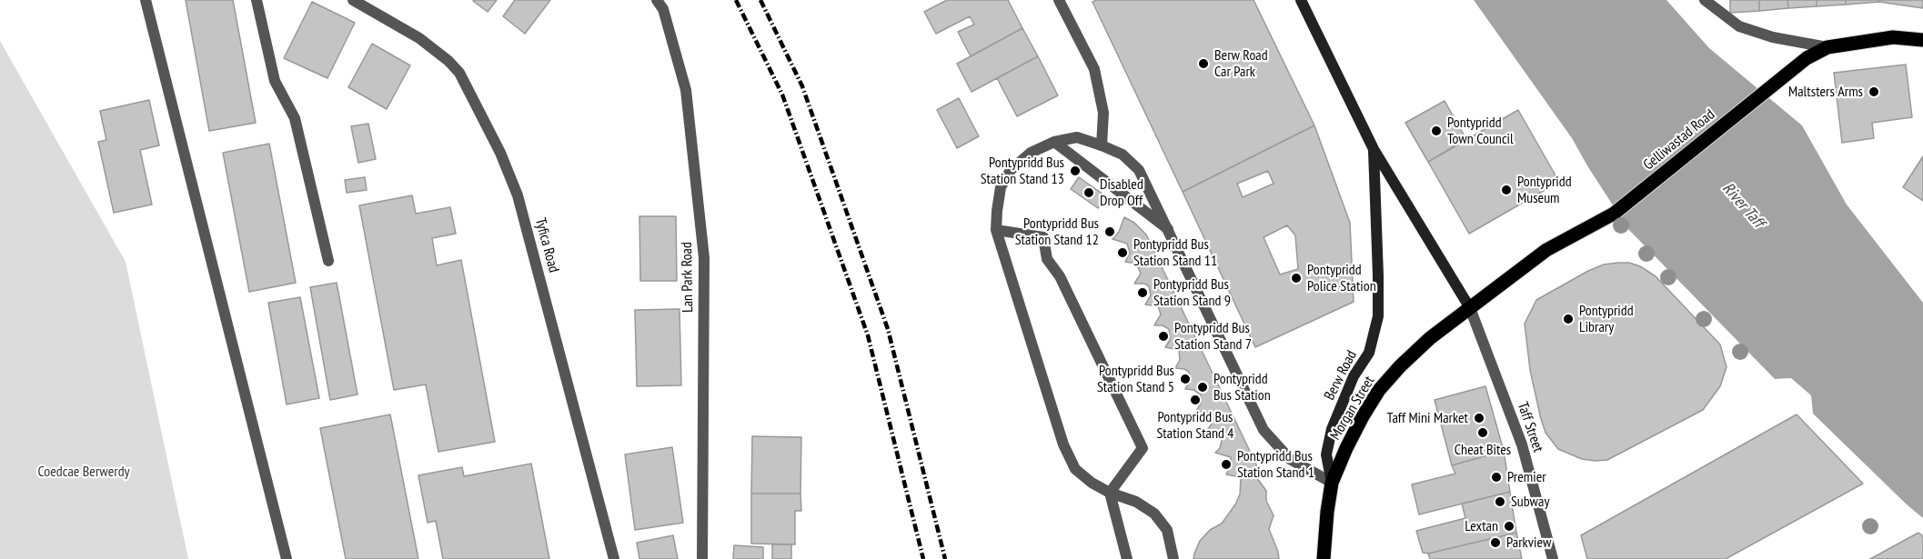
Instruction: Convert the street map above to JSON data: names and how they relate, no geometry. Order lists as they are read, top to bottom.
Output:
{
  "streets": {
    "main road": ["Gelliwastad Road", "Berw Road", "Morgan Street"],
    "street": ["Tyfica Road", "Lan Park Road", "Taff Street"]
  },
  "crossings": [
    ["Gelliwastad Road", "Berw Road"],
    ["Gelliwastad Road", "Morgan Street"],
    ["Gelliwastad Road", "Taff Street"],
    ["Berw Road", "Morgan Street"],
    ["Berw Road", "Taff Street"],
    ["Morgan Street", "Taff Street"]
  ],
  "water": ["River Taff"],
  "parks": ["Coedcae Berwerdy"],
  "places": [
    "Berw Road Car Park",
    "Maltsters Arms",
    "Pontypridd Town Council",
    "Pontypridd Bus Station Stand 13",
    "Pontypridd Museum",
    "Disabled Drop Off",
    "Pontypridd Bus Station Stand 12",
    "Pontypridd Bus Station Stand 11",
    "Pontypridd Police Station",
    "Pontypridd Bus Station Stand 9",
    "Pontypridd Library",
    "Pontypridd Bus Station Stand 7",
    "Pontypridd Bus Station Stand 5",
    "Pontypridd Bus Station",
    "Pontypridd Bus Station Stand 4",
    "Taff Mini Market",
    "Cheat Bites",
    "Pontypridd Bus Station Stand 1",
    "Premier",
    "Subway",
    "Lextan",
    "Parkview"
  ]
}
